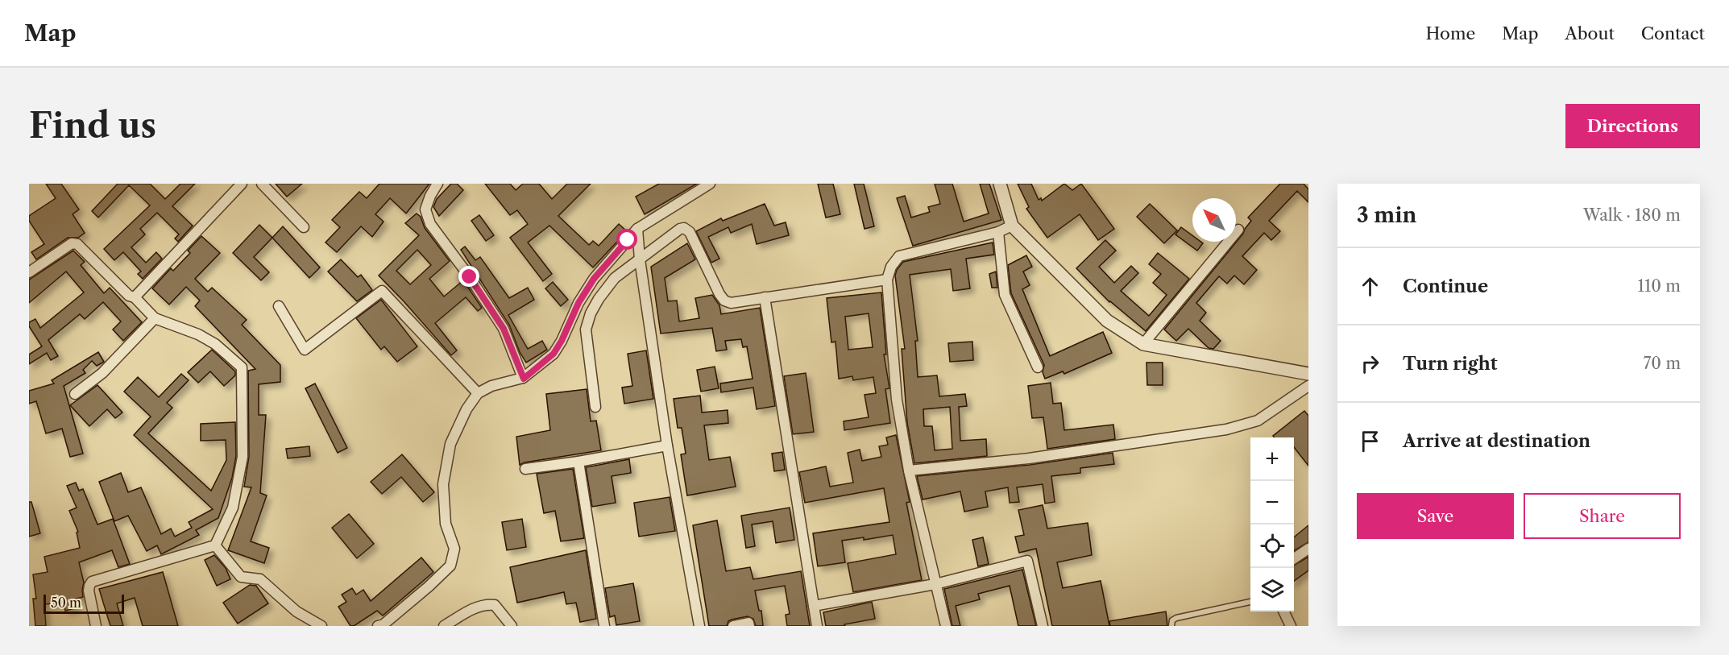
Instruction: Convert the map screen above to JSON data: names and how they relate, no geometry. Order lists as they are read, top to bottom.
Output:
{
  "scale_bar": "50 m",
  "north": "top left",
  "page": {
    "header": "Map",
    "nav": [
      "Home",
      "Map",
      "About",
      "Contact"
    ],
    "buttons": [
      "Directions",
      ["Save", "Share"]
    ],
    "title": "Find us",
    "heading": ["3 min", "Walk · 180 m"],
    "list": [
      ["Continue", "110 m"],
      ["Turn right", "70 m"],
      "Arrive at destination"
    ],
    "map_buttons": ["+", "−"],
    "scale": "50 m"
  }
}
